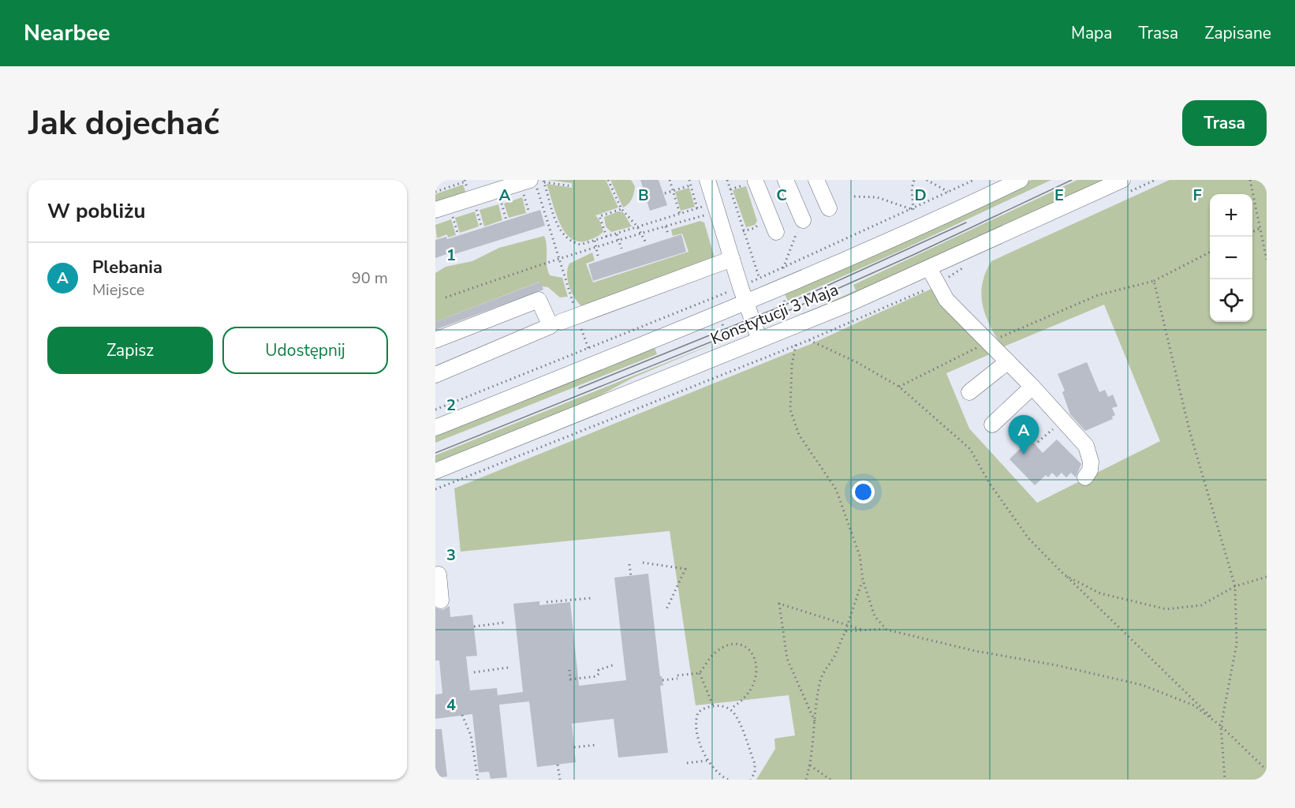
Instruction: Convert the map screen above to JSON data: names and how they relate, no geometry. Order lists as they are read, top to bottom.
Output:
{
  "streets": {
    "street": ["Konstytucji 3 Maja"]
  },
  "page": {
    "header": "Nearbee",
    "nav": ["Mapa", "Trasa", "Zapisane"],
    "buttons": [
      "Trasa",
      ["Zapisz", "Udostępnij"]
    ],
    "title": "Jak dojechać",
    "heading": "W pobliżu",
    "map_buttons": ["+", "−"],
    "list": [
      {
        "mark": "A",
        "name": "Plebania",
        "note": "Miejsce",
        "value": "90 m"
      }
    ],
    "pins": "A"
  },
  "grid": {
    "columns": [
      "A",
      "B",
      "C",
      "D",
      "E",
      "F"
    ],
    "rows": [
      "1",
      "2",
      "3",
      "4"
    ]
  }
}
